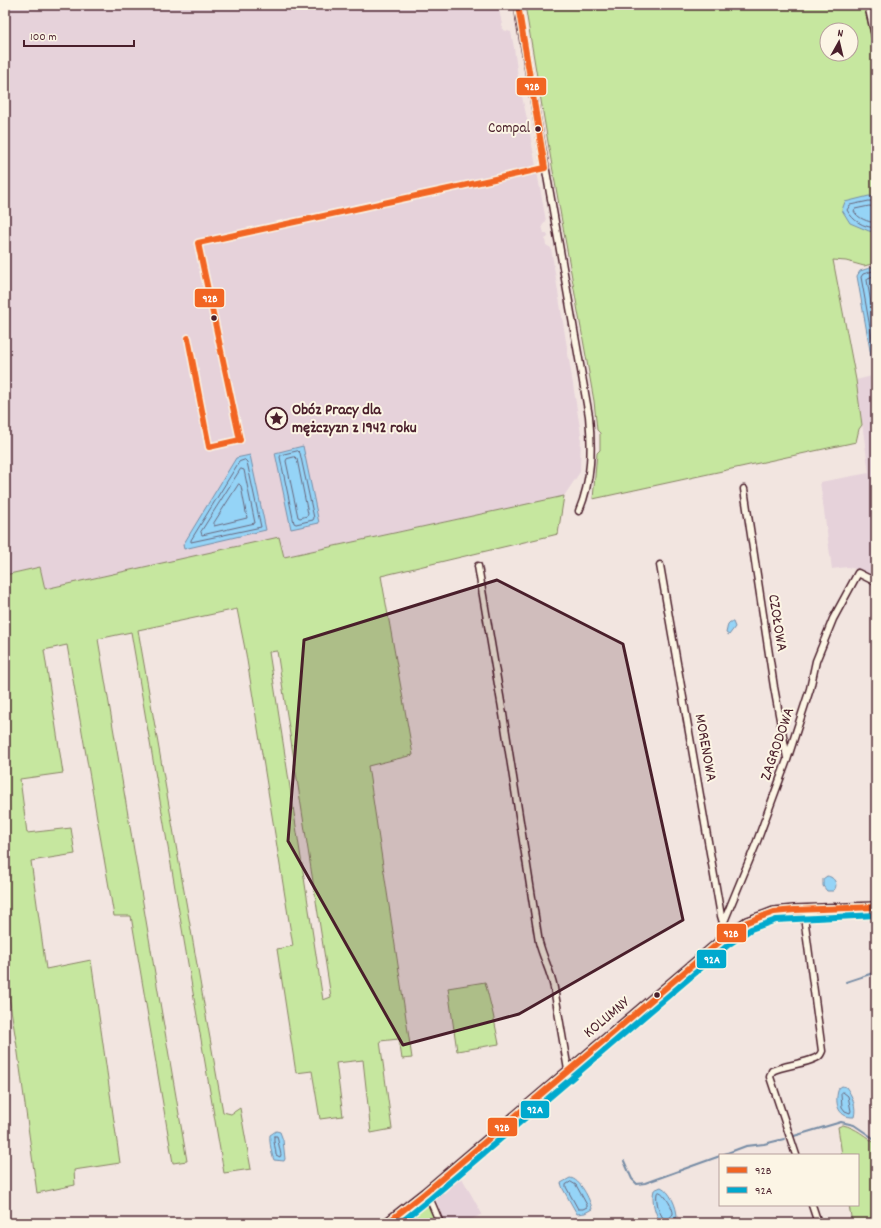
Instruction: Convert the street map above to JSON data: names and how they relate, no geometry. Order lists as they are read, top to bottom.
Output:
{
  "streets": {
    "street": [
      "CZOŁOWA",
      "ZAGRODOWA",
      "MORENOWA",
      "KOLUMNY"
    ]
  },
  "crossings": [
    ["CZOŁOWA", "ZAGRODOWA"],
    ["ZAGRODOWA", "MORENOWA"],
    ["MORENOWA", "KOLUMNY"]
  ],
  "places": {
    "other": ["Compal"],
    "place": ["Obóz Pracy dla mężczyzn z 1942 roku"]
  },
  "lines": ["transit line 92B", "transit line 92A"],
  "legend": ["92B", "92A"],
  "scale_bar": "100 m",
  "north": "top"
}
